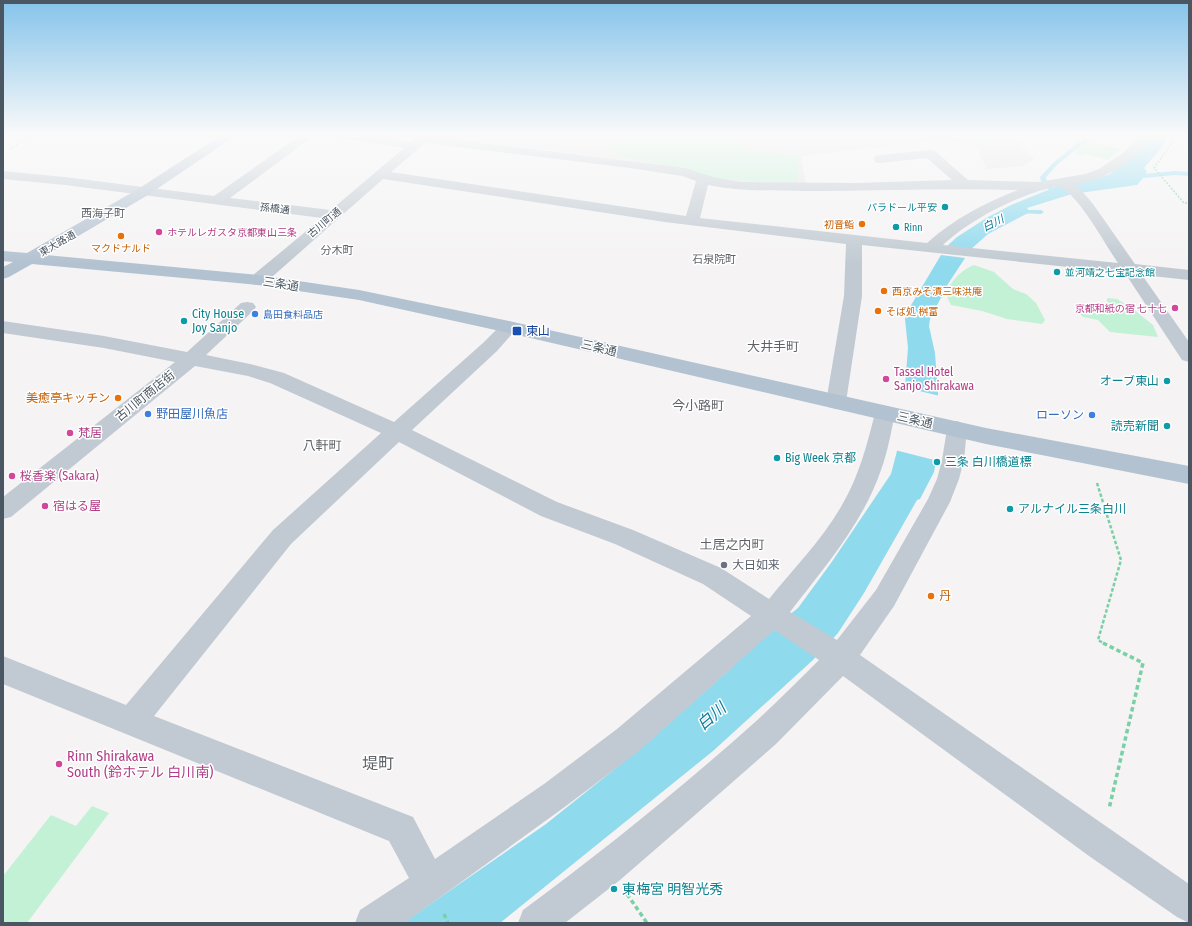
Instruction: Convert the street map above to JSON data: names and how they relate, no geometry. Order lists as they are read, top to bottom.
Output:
{
  "streets": {
    "main road": ["東大路通", "三条通"],
    "street": ["孫橋通", "古川町通", "古川町商店街"]
  },
  "crossings": [
    ["孫橋通", "古川町通"],
    ["孫橋通", "東大路通"],
    ["古川町通", "三条通"],
    ["東大路通", "三条通"]
  ],
  "districts": [
    "西海子町",
    "分木町",
    "石泉院町",
    "大井手町",
    "今小路町",
    "八軒町",
    "土居之内町",
    "堤町"
  ],
  "water": ["白川"],
  "places": {
    "other": [
      "パラドール平安",
      "初音鮨",
      "Rinn",
      "ホテルレガスタ京都東山三条",
      "マクドナルド",
      "並河靖之七宝記念館",
      "西京みそ漬三味洪庵",
      "京都和紙の宿 七十七",
      "そば処 桝富",
      "島田食料品店",
      "City House Joy Sanjo",
      "Tassel Hotel Sanjo Shirakawa",
      "オーブ東山",
      "美癒亭キッチン",
      "野田屋川魚店",
      "ローソン",
      "読売新聞",
      "梵居",
      "Big Week 京都",
      "三条 白川橋道標",
      "桜香楽 (Sakara)",
      "宿はる屋",
      "アルナイル三条白川",
      "大日如来",
      "丹",
      "Rinn Shirakawa South (鈴ホテル 白川南)",
      "東梅宮 明智光秀"
    ],
    "transit": ["東山"]
  }
}
